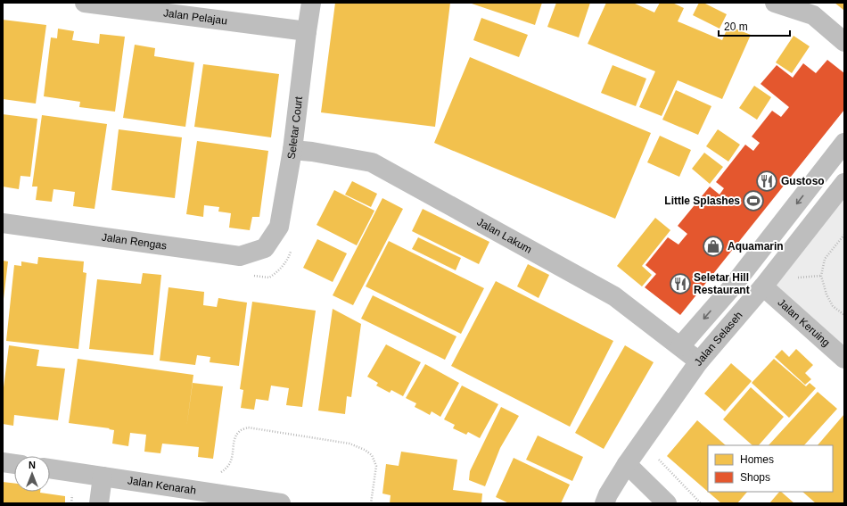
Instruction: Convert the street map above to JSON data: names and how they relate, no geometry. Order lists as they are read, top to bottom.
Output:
{
  "streets": {
    "street": [
      "Jalan Pelajau",
      "Seletar Court",
      "Jalan Lakum",
      "Jalan Rengas",
      "Jalan Keruing",
      "Jalan Selaseh",
      "Jalan Kenarah"
    ]
  },
  "crossings": [
    ["Jalan Pelajau", "Seletar Court"],
    ["Seletar Court", "Jalan Lakum"],
    ["Seletar Court", "Jalan Rengas"],
    ["Jalan Lakum", "Jalan Selaseh"],
    ["Jalan Keruing", "Jalan Selaseh"]
  ],
  "places": {
    "restaurant": ["Gustoso", "Seletar Hill Restaurant"],
    "sports": ["Little Splashes"],
    "shop": ["Aquamarin"]
  },
  "legend": ["Homes", "Shops"],
  "scale_bar": "20 m",
  "north": "top"
}
